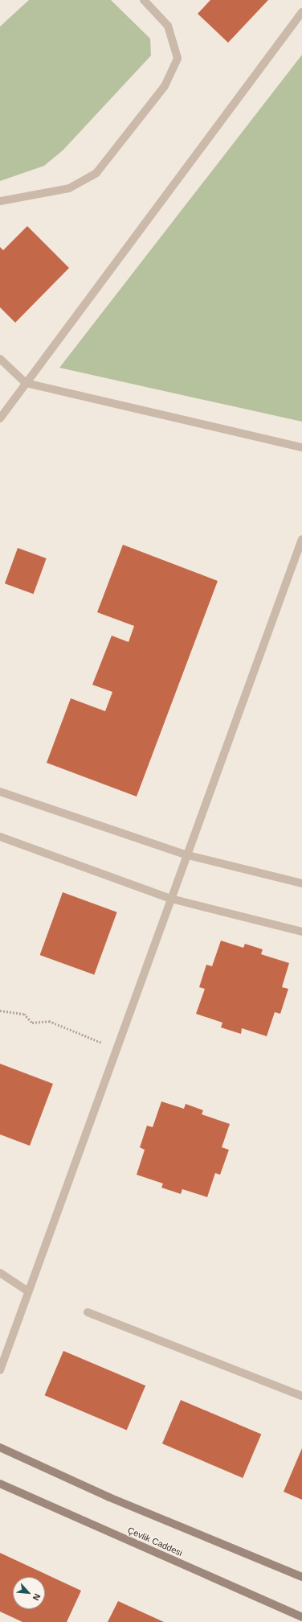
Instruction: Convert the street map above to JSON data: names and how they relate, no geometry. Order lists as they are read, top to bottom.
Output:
{
  "streets": {
    "main road": ["Çevlik Caddesi"]
  },
  "north": "bottom right"
}
